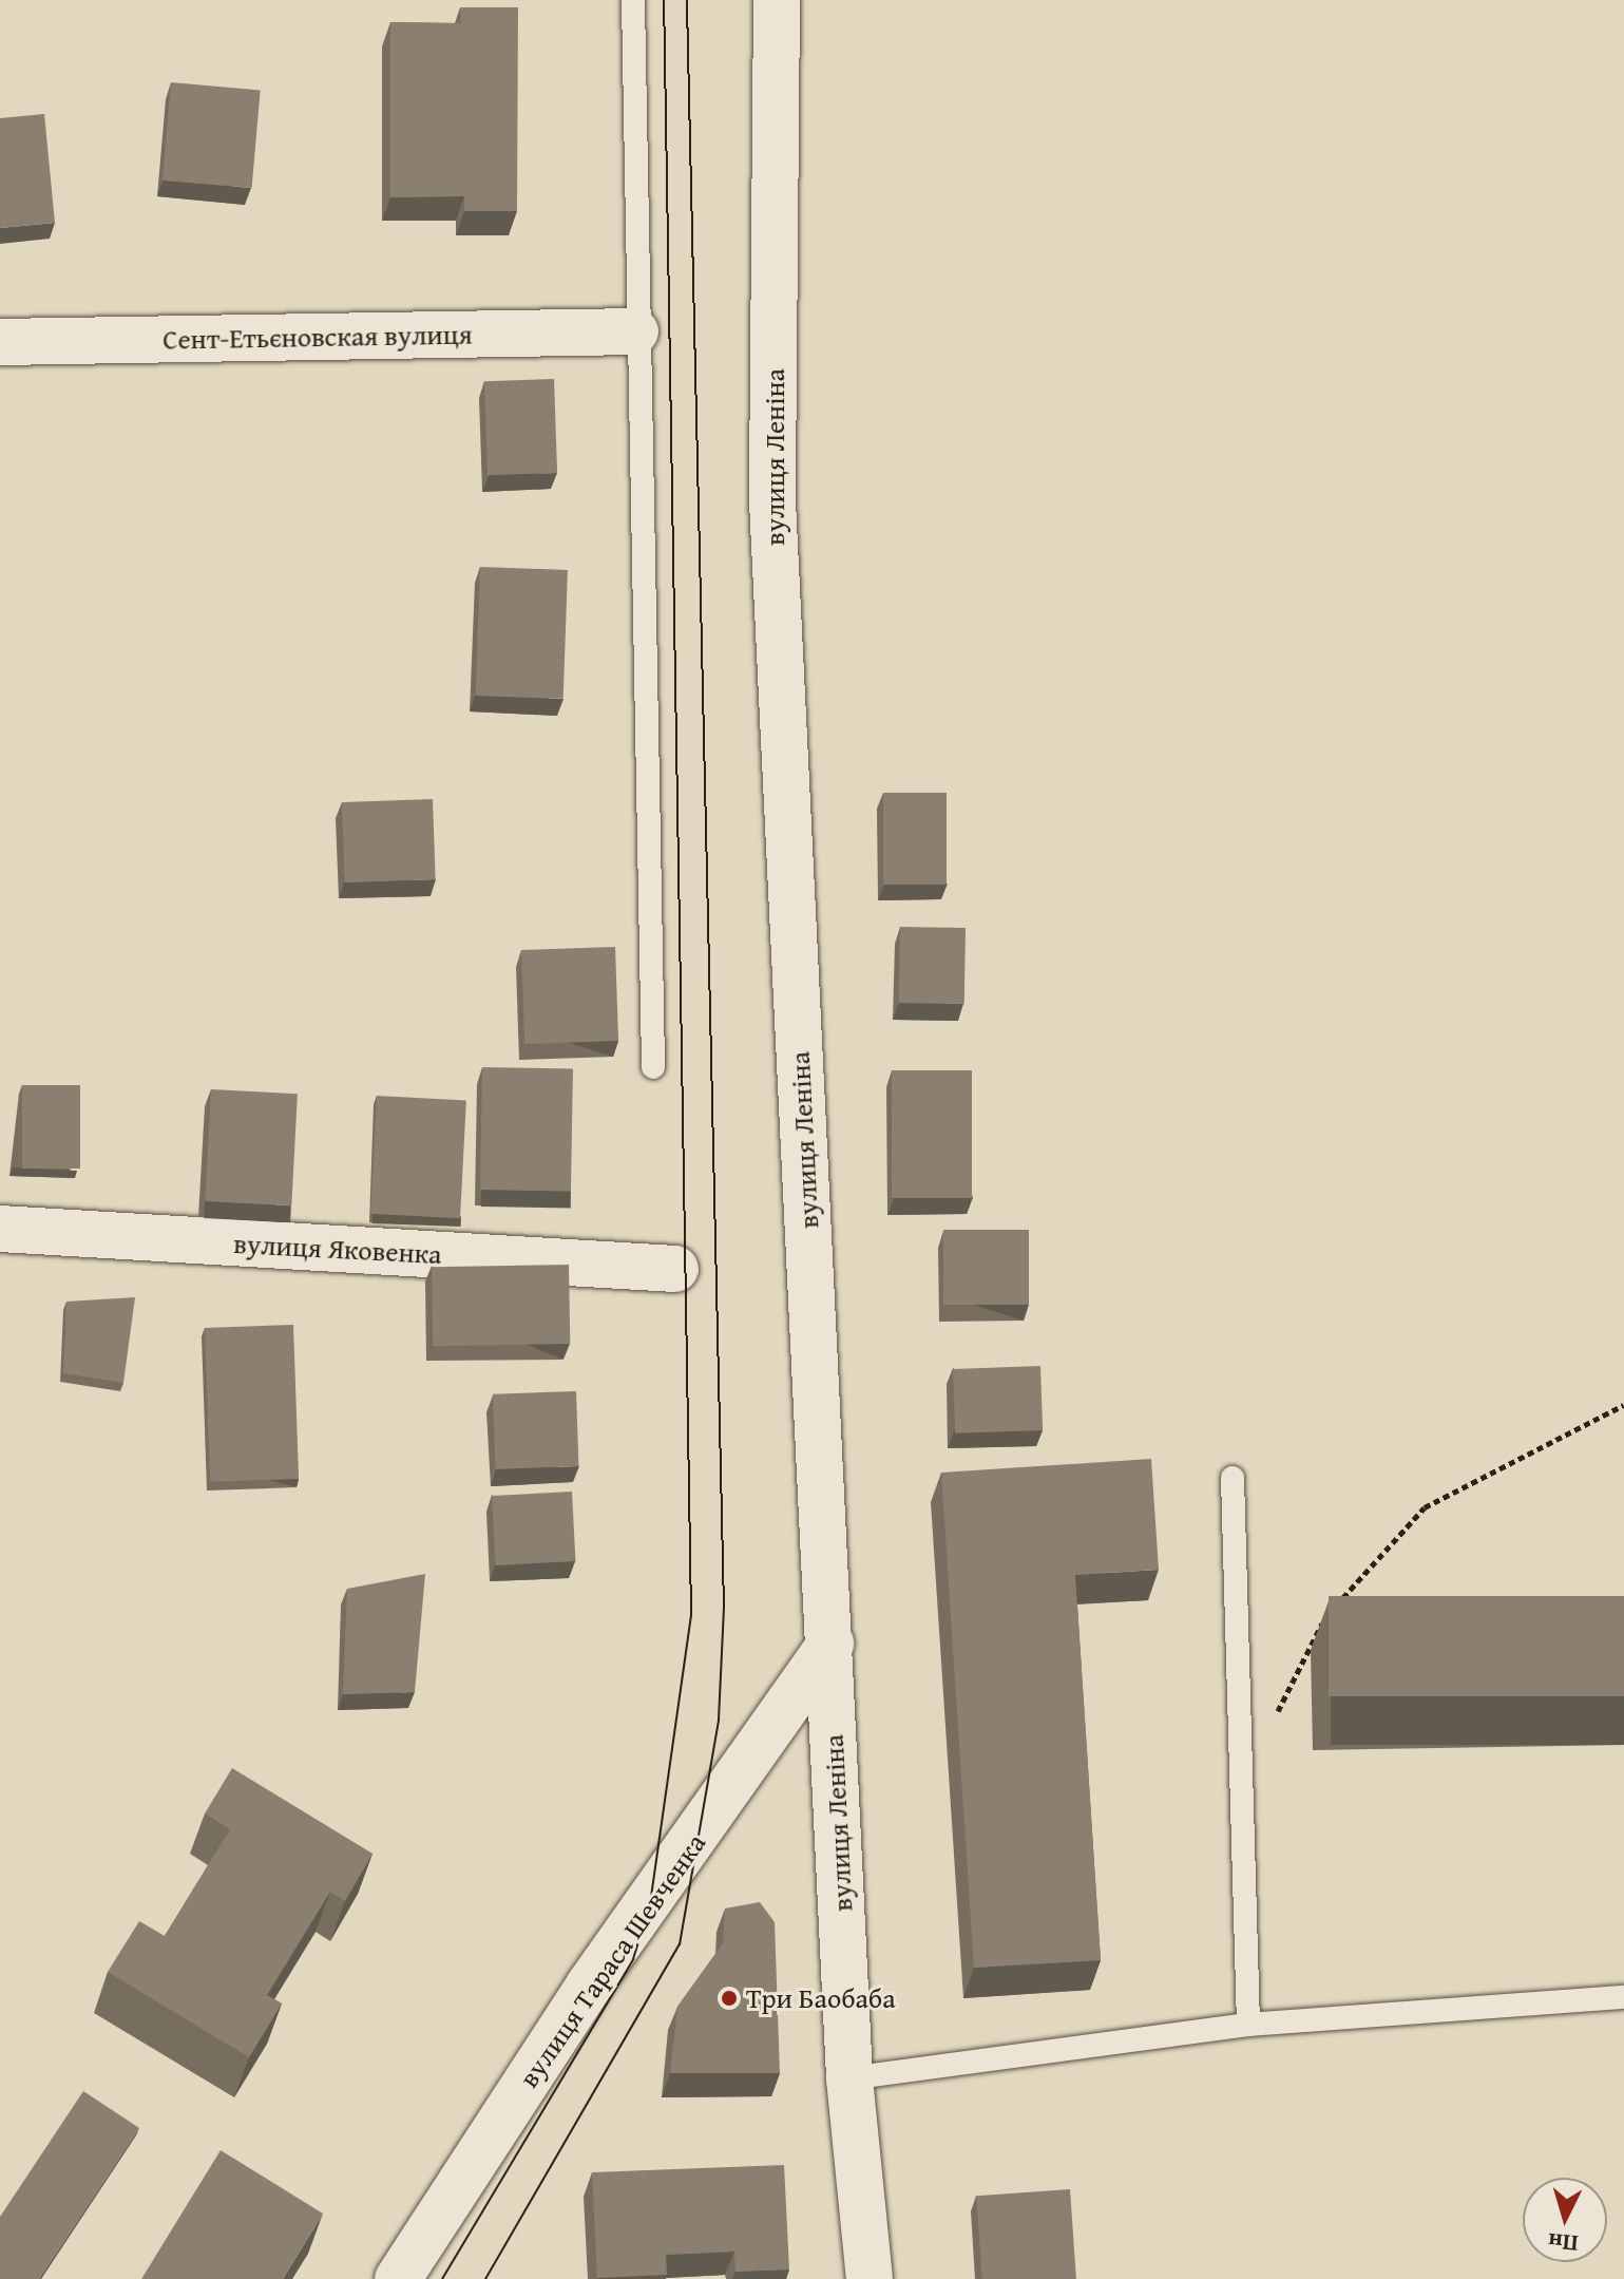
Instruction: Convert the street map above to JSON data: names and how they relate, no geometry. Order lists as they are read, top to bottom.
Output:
{
  "streets": {
    "street": [
      "Сент-Етьєновская вулиця",
      "вулиця Леніна",
      "вулиця Яковенка",
      "вулиця Тараса Шевченка"
    ]
  },
  "crossings": [
    ["вулиця Леніна", "вулиця Тараса Шевченка"]
  ],
  "places": ["Три Баобаба"],
  "north": "bottom"
}
